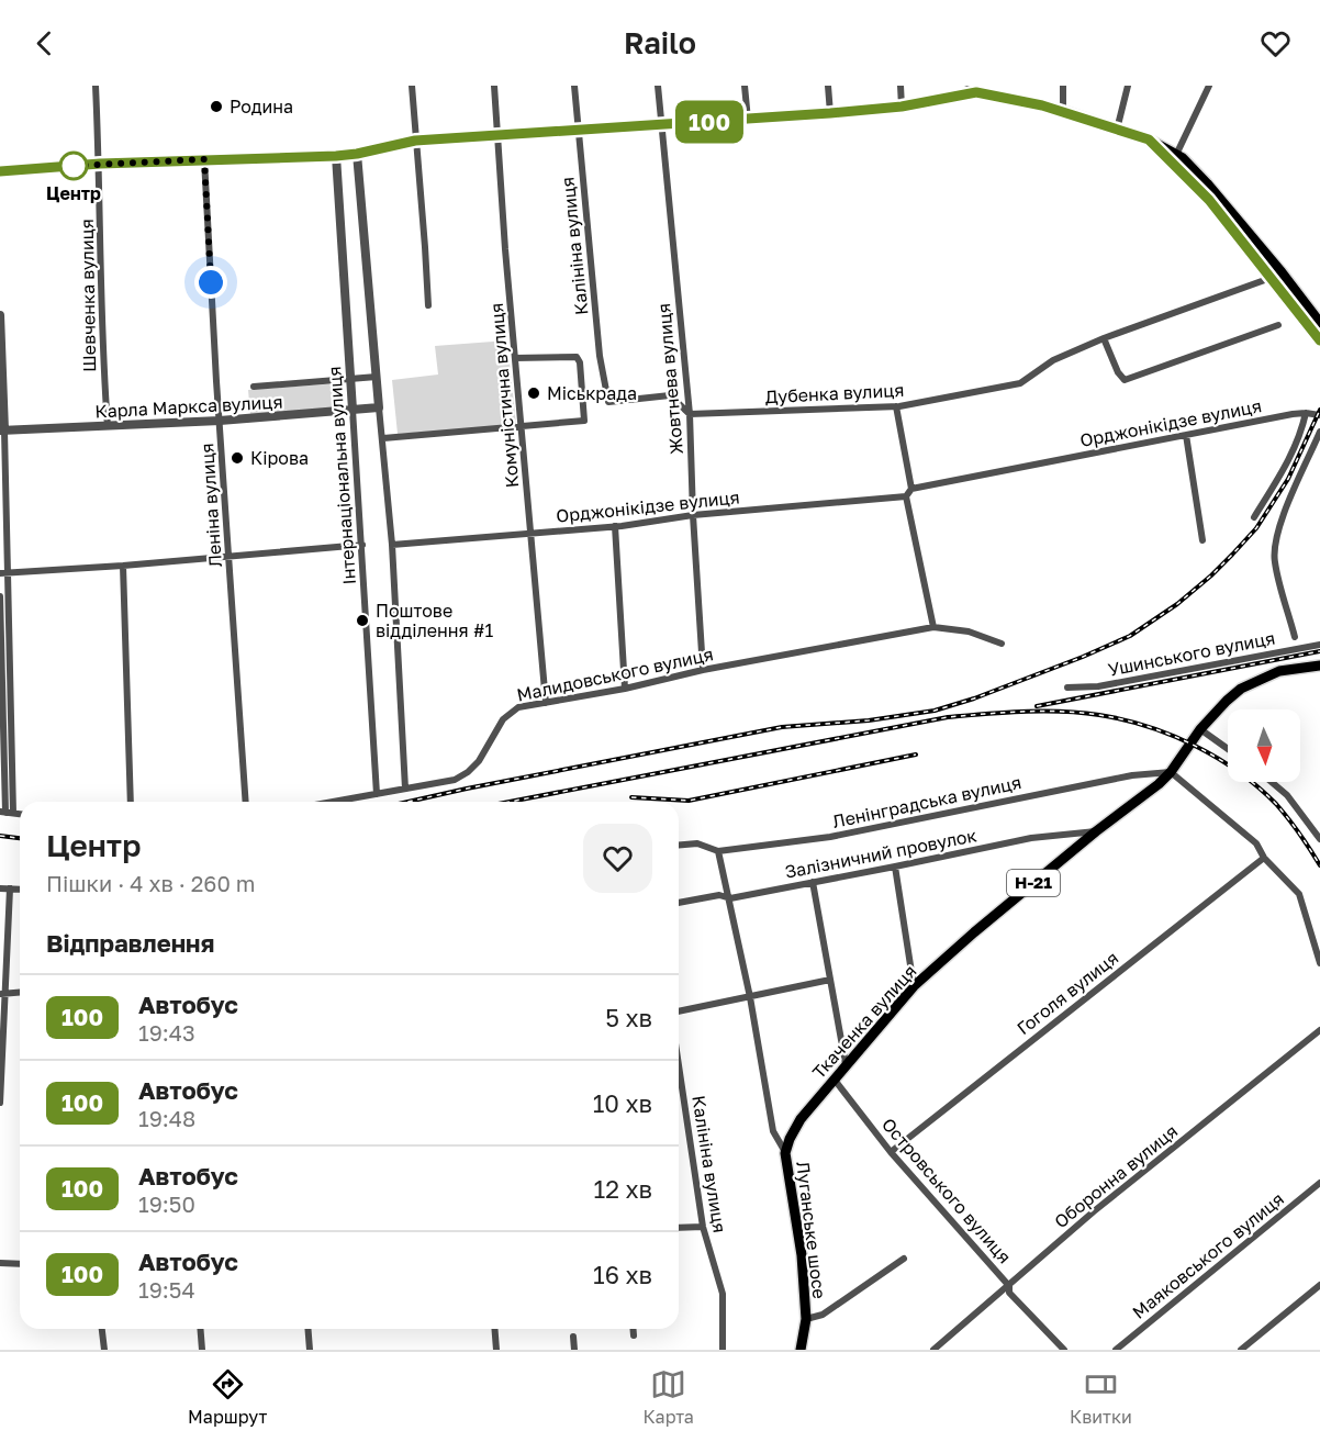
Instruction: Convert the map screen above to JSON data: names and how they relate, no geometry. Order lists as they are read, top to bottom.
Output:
{
  "streets": {
    "main road": ["Н-21", "Ткаченка вулиця", "Луганське шосе"],
    "street": [
      "Калініна вулиця",
      "Шевченка вулиця",
      "Жовтнева вулиця",
      "Дубенка вулиця",
      "Комуністична вулиця",
      "Карла Маркса вулиця",
      "Орджонікідзе вулиця",
      "Інтернаціональна вулиця",
      "Леніна вулиця",
      "Ушинського вулиця",
      "Малидовського вулиця",
      "Ленінградська вулиця",
      "Залізничний провулок",
      "Гоголя вулиця",
      "Оборонна вулиця",
      "Островського вулиця",
      "Маяковського вулиця"
    ]
  },
  "crossings": [
    ["Калініна вулиця", "Жовтнева вулиця"],
    ["Калініна вулиця", "Дубенка вулиця"],
    ["Шевченка вулиця", "Карла Маркса вулиця"],
    ["Жовтнева вулиця", "Дубенка вулиця"],
    ["Жовтнева вулиця", "Орджонікідзе вулиця"],
    ["Жовтнева вулиця", "Малидовського вулиця"],
    ["Комуністична вулиця", "Орджонікідзе вулиця"],
    ["Комуністична вулиця", "Малидовського вулиця"],
    ["Карла Маркса вулиця", "Інтернаціональна вулиця"],
    ["Карла Маркса вулиця", "Леніна вулиця"],
    ["Інтернаціональна вулиця", "Малидовського вулиця"],
    ["Ленінградська вулиця", "Ткаченка вулиця"],
    ["Залізничний провулок", "Ткаченка вулиця"],
    ["Гоголя вулиця", "Островського вулиця"],
    ["Ткаченка вулиця", "Островського вулиця"],
    ["Ткаченка вулиця", "Луганське шосе"],
    ["Оборонна вулиця", "Островського вулиця"]
  ],
  "places": [
    "Родина",
    "Центр",
    "Міськрада",
    "Кірова",
    "Поштове відділення #1"
  ],
  "lines": ["bus line 100"],
  "north": "bottom",
  "page": {
    "header": "Railo",
    "on_map": "100",
    "heading": [
      ["Центр", "Пішки · 4 хв · 260 m"],
      "Відправлення"
    ],
    "list": [
      {
        "mark": "100",
        "name": "Автобус",
        "note": "19:43",
        "value": "5 хв"
      },
      {
        "mark": "100",
        "name": "Автобус",
        "note": "19:48",
        "value": "10 хв"
      },
      {
        "mark": "100",
        "name": "Автобус",
        "note": "19:50",
        "value": "12 хв"
      },
      {
        "mark": "100",
        "name": "Автобус",
        "note": "19:54",
        "value": "16 хв"
      }
    ],
    "tabs": ["Маршрут", "Карта", "Квитки"]
  }
}
